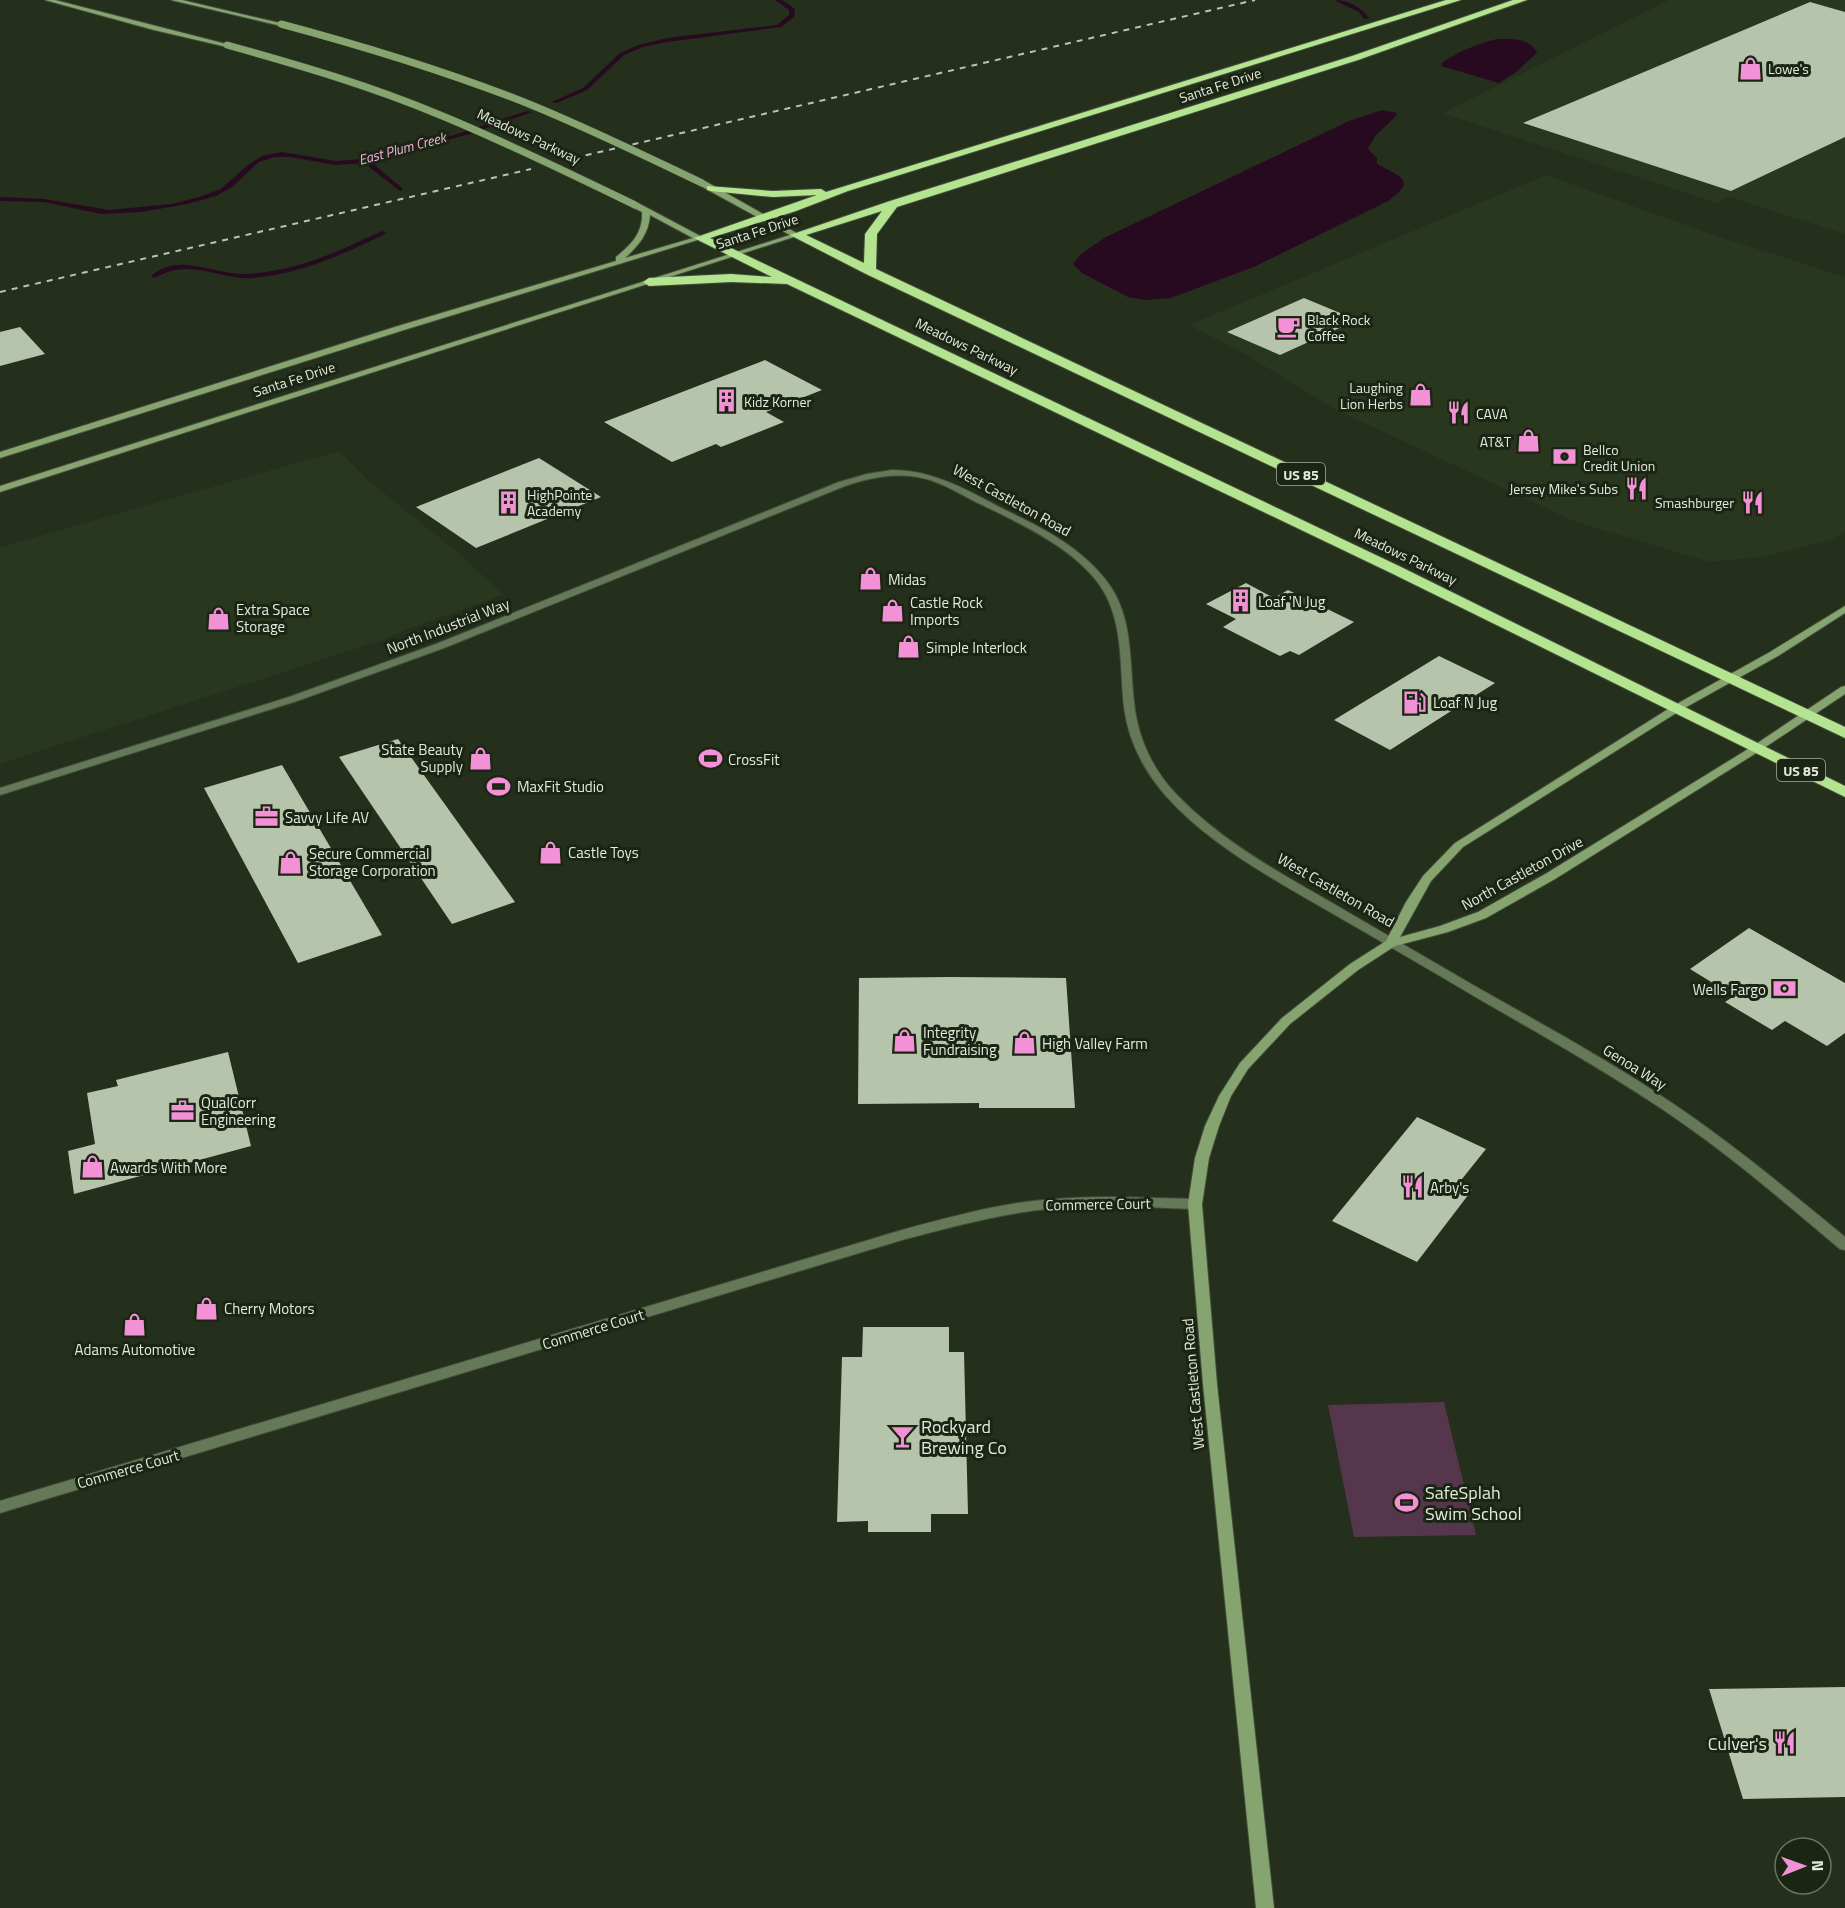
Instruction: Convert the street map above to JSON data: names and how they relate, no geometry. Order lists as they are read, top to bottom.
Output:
{
  "streets": {
    "highway": ["Santa Fe Drive", "Meadows Parkway", "US 85"],
    "main road": ["West Castleton Road", "North Castleton Drive"],
    "street": ["North Industrial Way", "Genoa Way", "Commerce Court"]
  },
  "crossings": [
    ["Santa Fe Drive", "Meadows Parkway"],
    ["Meadows Parkway", "North Castleton Drive"],
    ["West Castleton Road", "North Industrial Way"],
    ["West Castleton Road", "North Castleton Drive"],
    ["West Castleton Road", "Genoa Way"],
    ["West Castleton Road", "Commerce Court"],
    ["North Castleton Drive", "Genoa Way"]
  ],
  "water": ["East Plum Creek"],
  "places": {
    "shop": [
      "Lowe's",
      "Laughing Lion Herbs",
      "AT&T",
      "Midas",
      "Castle Rock Imports",
      "Extra Space Storage",
      "Simple Interlock",
      "State Beauty Supply",
      "Castle Toys",
      "Secure Commercial Storage Corporation",
      "Integrity Fundraising",
      "High Valley Farm",
      "Awards With More",
      "Cherry Motors",
      "Adams Automotive"
    ],
    "cafe": ["Black Rock Coffee"],
    "building": ["Kidz Korner", "HighPointe Academy", "Loaf 'N Jug"],
    "restaurant": [
      "CAVA",
      "Jersey Mike's Subs",
      "Smashburger",
      "Arby's",
      "Culver's"
    ],
    "bank": ["Bellco Credit Union", "Wells Fargo"],
    "fuel station": ["Loaf N Jug"],
    "sports": ["CrossFit", "MaxFit Studio", "SafeSplah Swim School"],
    "office": ["Savvy Life AV", "QualCorr Engineering"],
    "bar": ["Rockyard Brewing Co"]
  },
  "north": "right"
}
